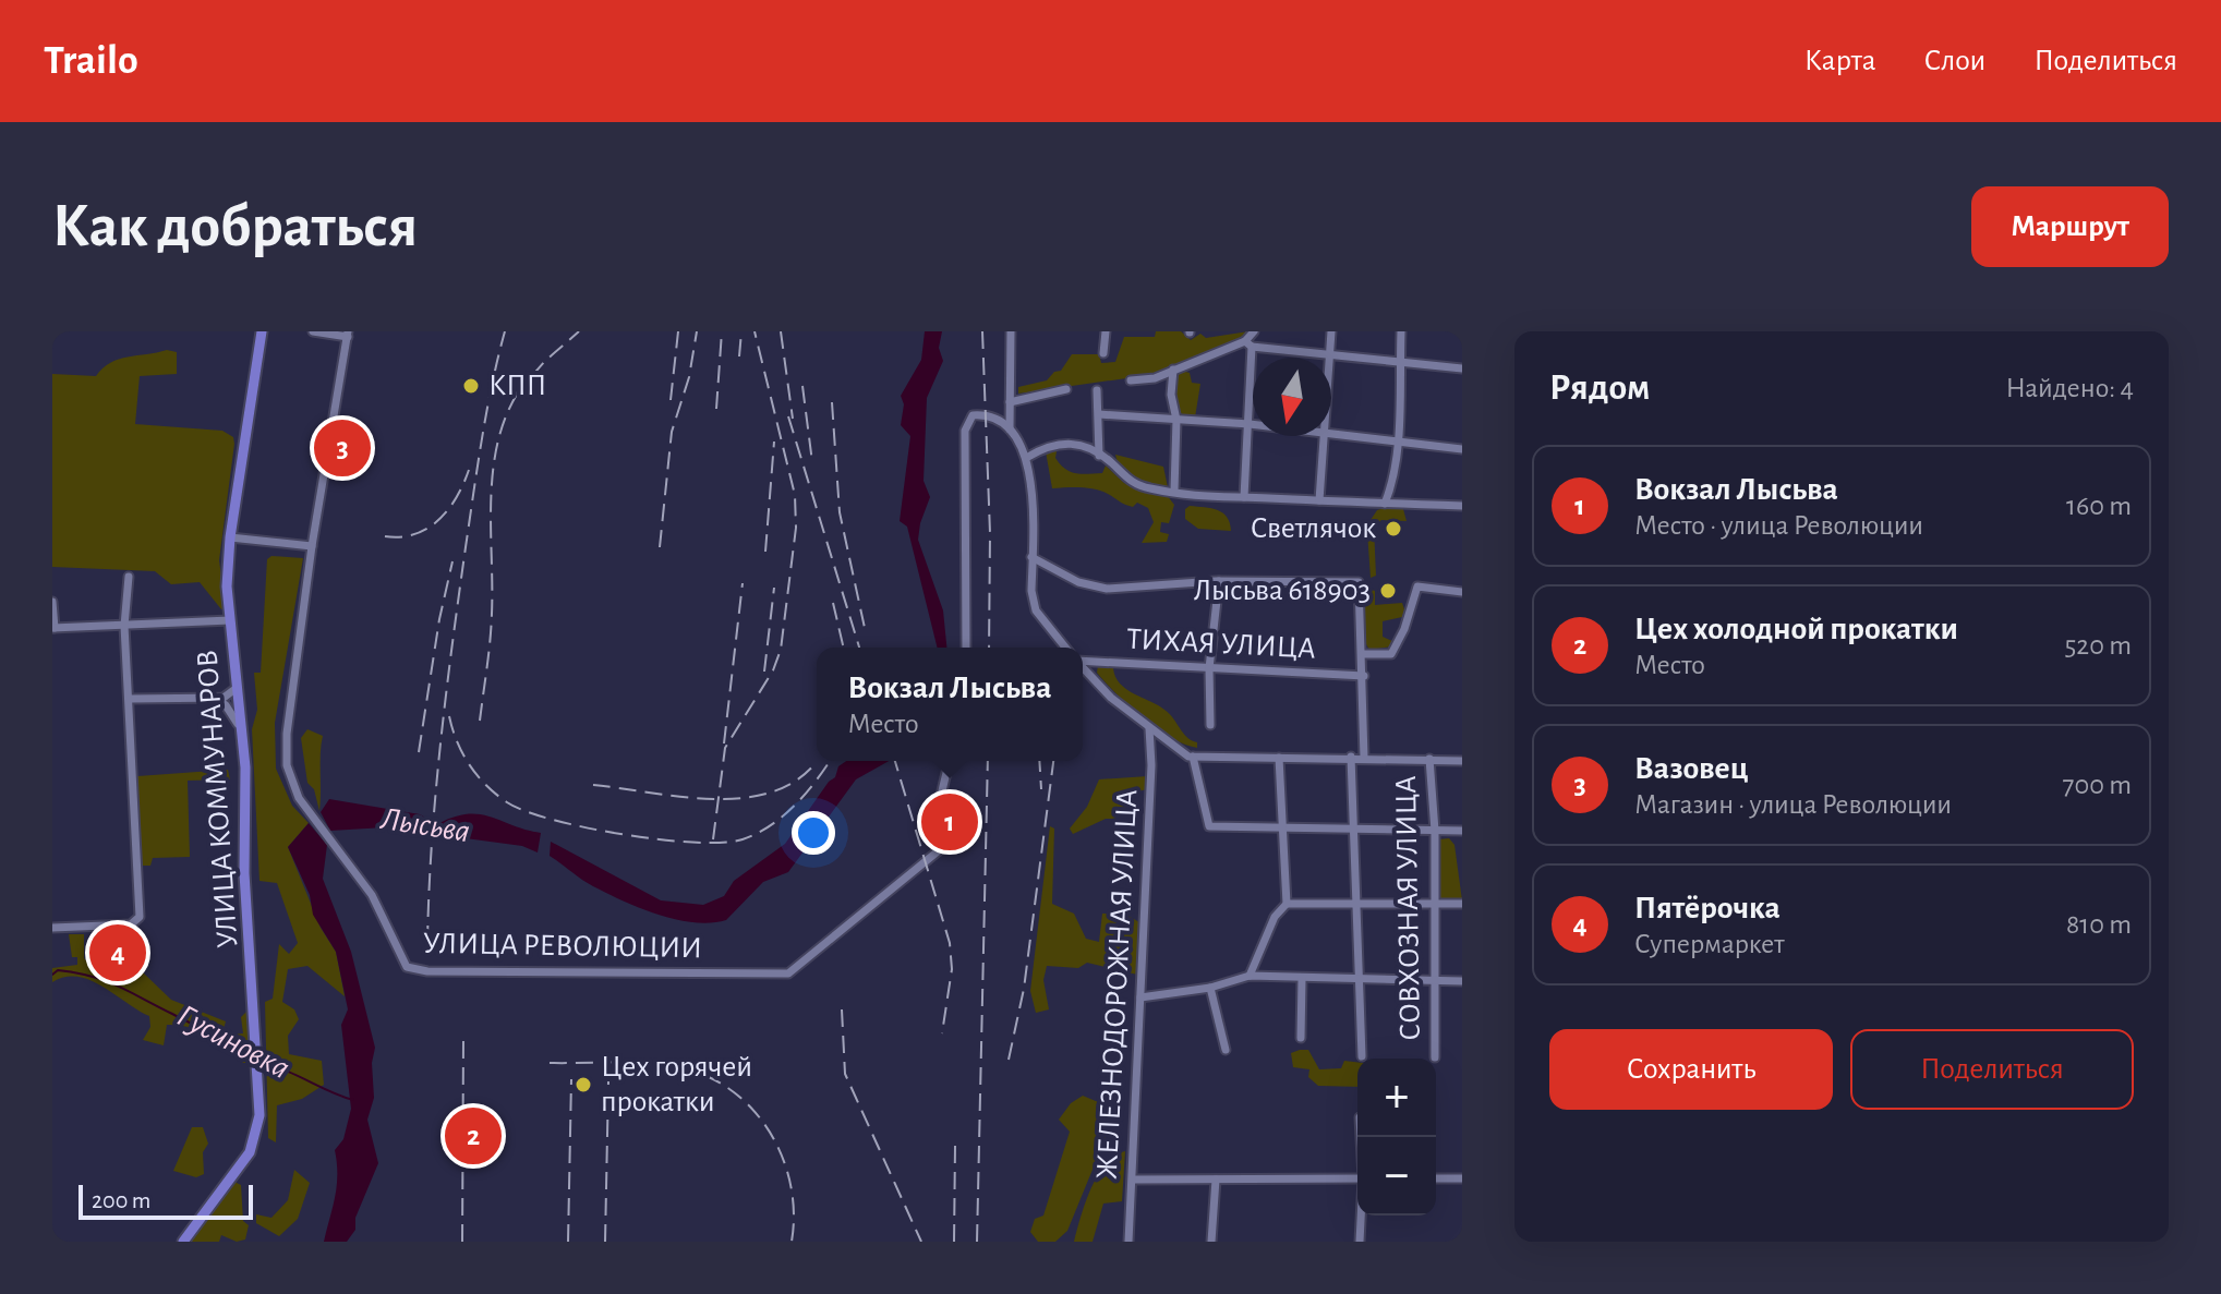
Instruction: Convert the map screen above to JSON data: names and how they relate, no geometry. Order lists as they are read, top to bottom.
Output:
{
  "streets": {
    "main road": ["УЛИЦА КОММУНАРОВ"],
    "street": [
      "ТИХАЯ УЛИЦА",
      "СОВХОЗНАЯ УЛИЦА",
      "УЛИЦА РЕВОЛЮЦИИ",
      "ЖЕЛЕЗНОДОРОЖНАЯ УЛИЦА"
    ]
  },
  "water": ["Лысьва", "Гусиновка"],
  "places": [
    "КПП",
    "Светлячок",
    "Лысьва 618903",
    "Цех горячей прокатки"
  ],
  "scale_bar": "200 m",
  "north": "bottom",
  "page": {
    "header": "Trailo",
    "nav": ["Карта", "Слои", "Поделиться"],
    "buttons": [
      "Маршрут",
      ["Сохранить", "Поделиться"]
    ],
    "title": "Как добраться",
    "heading": ["Рядом", "Найдено: 4"],
    "pins": [
      "3",
      "1",
      "4",
      "2"
    ],
    "list": [
      {
        "mark": "1",
        "name": "Вокзал Лысьва",
        "note": "Место · улица Революции",
        "value": "160 m"
      },
      {
        "mark": "2",
        "name": "Цех холодной прокатки",
        "note": "Место",
        "value": "520 m"
      },
      {
        "mark": "3",
        "name": "Вазовец",
        "note": "Магазин · улица Революции",
        "value": "700 m"
      },
      {
        "mark": "4",
        "name": "Пятёрочка",
        "note": "Супермаркет",
        "value": "810 m"
      }
    ],
    "popup": ["Вокзал Лысьва", "Место"],
    "map_buttons": ["+", "−"],
    "scale": "200 m"
  }
}
